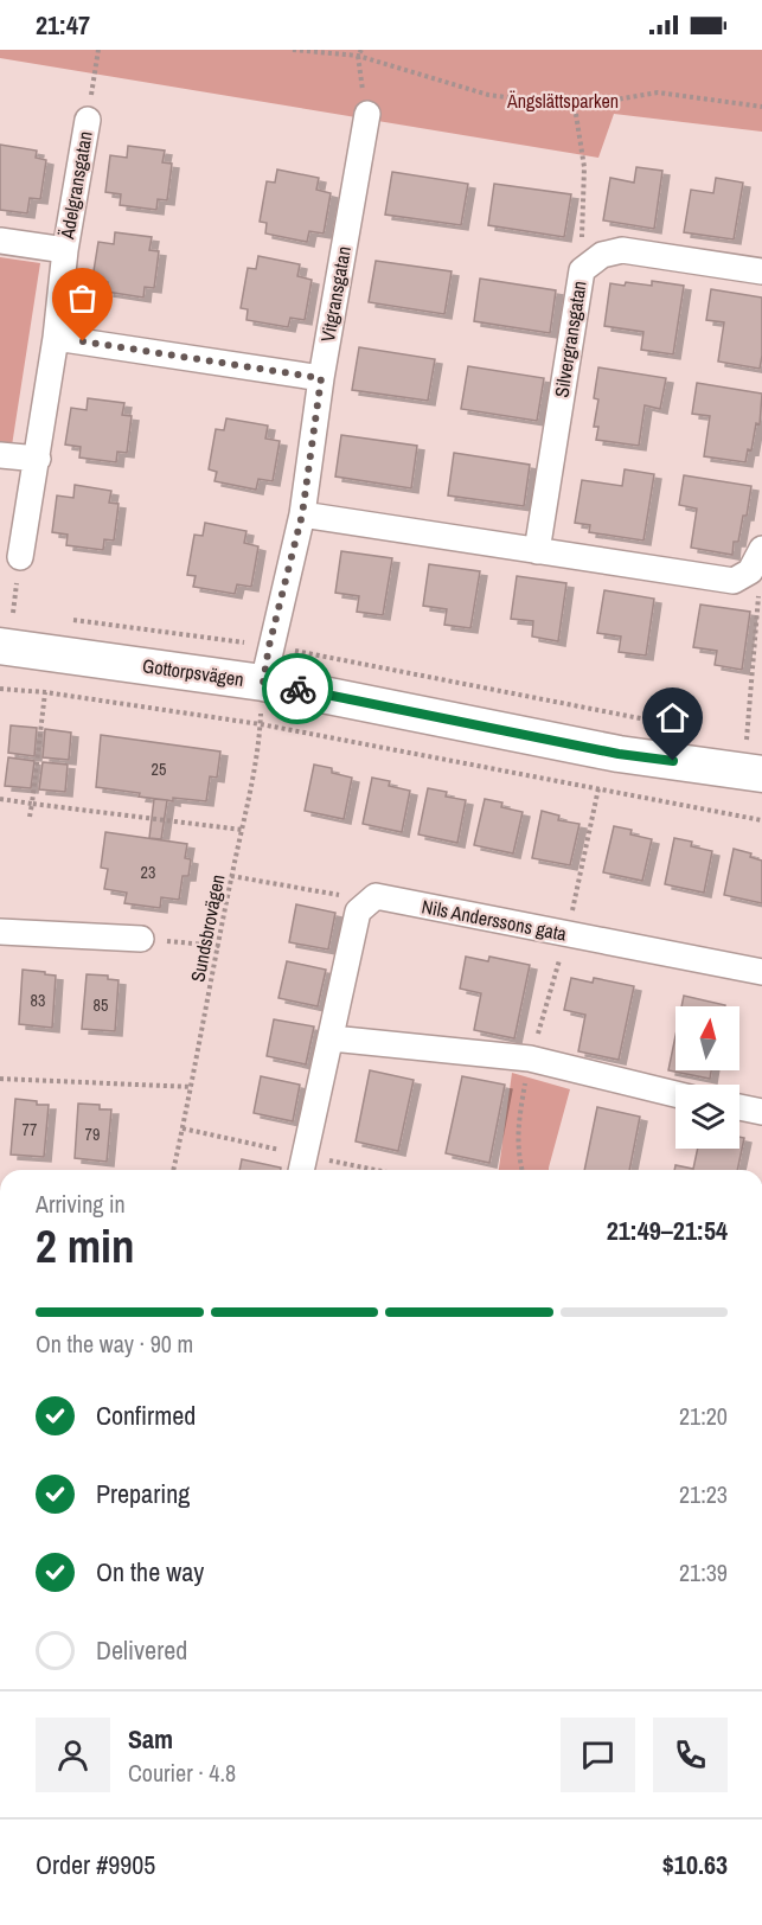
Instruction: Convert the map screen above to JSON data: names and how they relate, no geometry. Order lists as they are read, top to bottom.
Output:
{
  "streets": {
    "street": [
      "Ädelgransgatan",
      "Vitgransgatan",
      "Silvergransgatan",
      "Gottorpsvägen",
      "Nils Anderssons gata"
    ],
    "path": ["Sundsbrovägen"]
  },
  "crossings": [
    ["Vitgransgatan", "Gottorpsvägen"],
    ["Vitgransgatan", "Sundsbrovägen"],
    ["Gottorpsvägen", "Sundsbrovägen"]
  ],
  "parks": ["Ängslättsparken"],
  "house_numbers": [
    "25",
    "23",
    "83",
    "85",
    "77",
    "79"
  ],
  "north": "top",
  "page": {
    "status": "21:47",
    "heading": ["2 min", "Arriving in", "21:49–21:54"],
    "panel": [
      "Sam",
      "Courier · 4.8",
      "Order #9905",
      "$10.63"
    ],
    "bar": "On the way · 90 m",
    "list": [
      ["Confirmed", "21:20"],
      ["Preparing", "21:23"],
      ["On the way", "21:39"],
      "Delivered"
    ]
  }
}
